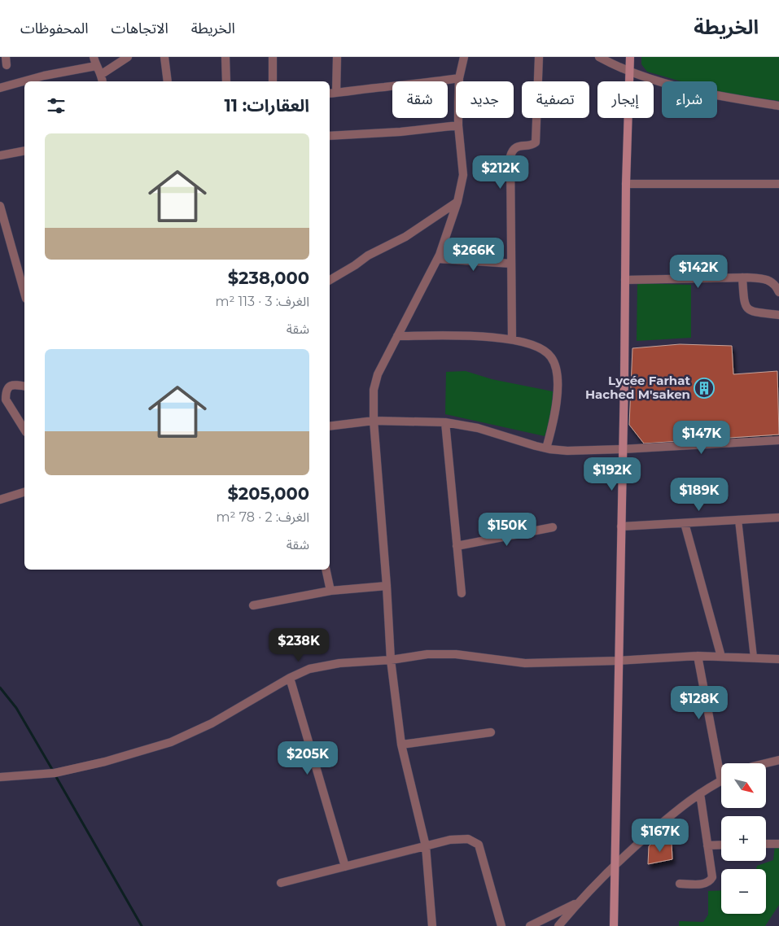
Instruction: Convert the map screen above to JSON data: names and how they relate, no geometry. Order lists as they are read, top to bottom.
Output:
{
  "places": {
    "building": ["Lycée Farhat Hached M'saken"]
  },
  "north": "bottom right",
  "page": {
    "header": "الخريطة",
    "nav": ["الخريطة", "الاتجاهات", "المحفوظات"],
    "chip": [
      "شراء",
      "إيجار",
      "تصفية",
      "جديد",
      "شقة"
    ],
    "heading": "العقارات: 11",
    "list": [
      {
        "name": "$238,000",
        "note": "الغرف: 3 · 113 m² · شقة"
      },
      {
        "name": "$205,000",
        "note": "الغرف: 2 · 78 m² · شقة"
      }
    ],
    "price": [
      "$212K",
      "$266K",
      "$142K",
      "$147K",
      "$192K",
      "$189K",
      "$150K",
      "$238K",
      "$128K",
      "$205K",
      "$167K"
    ],
    "map_buttons": ["+", "−"]
  }
}
